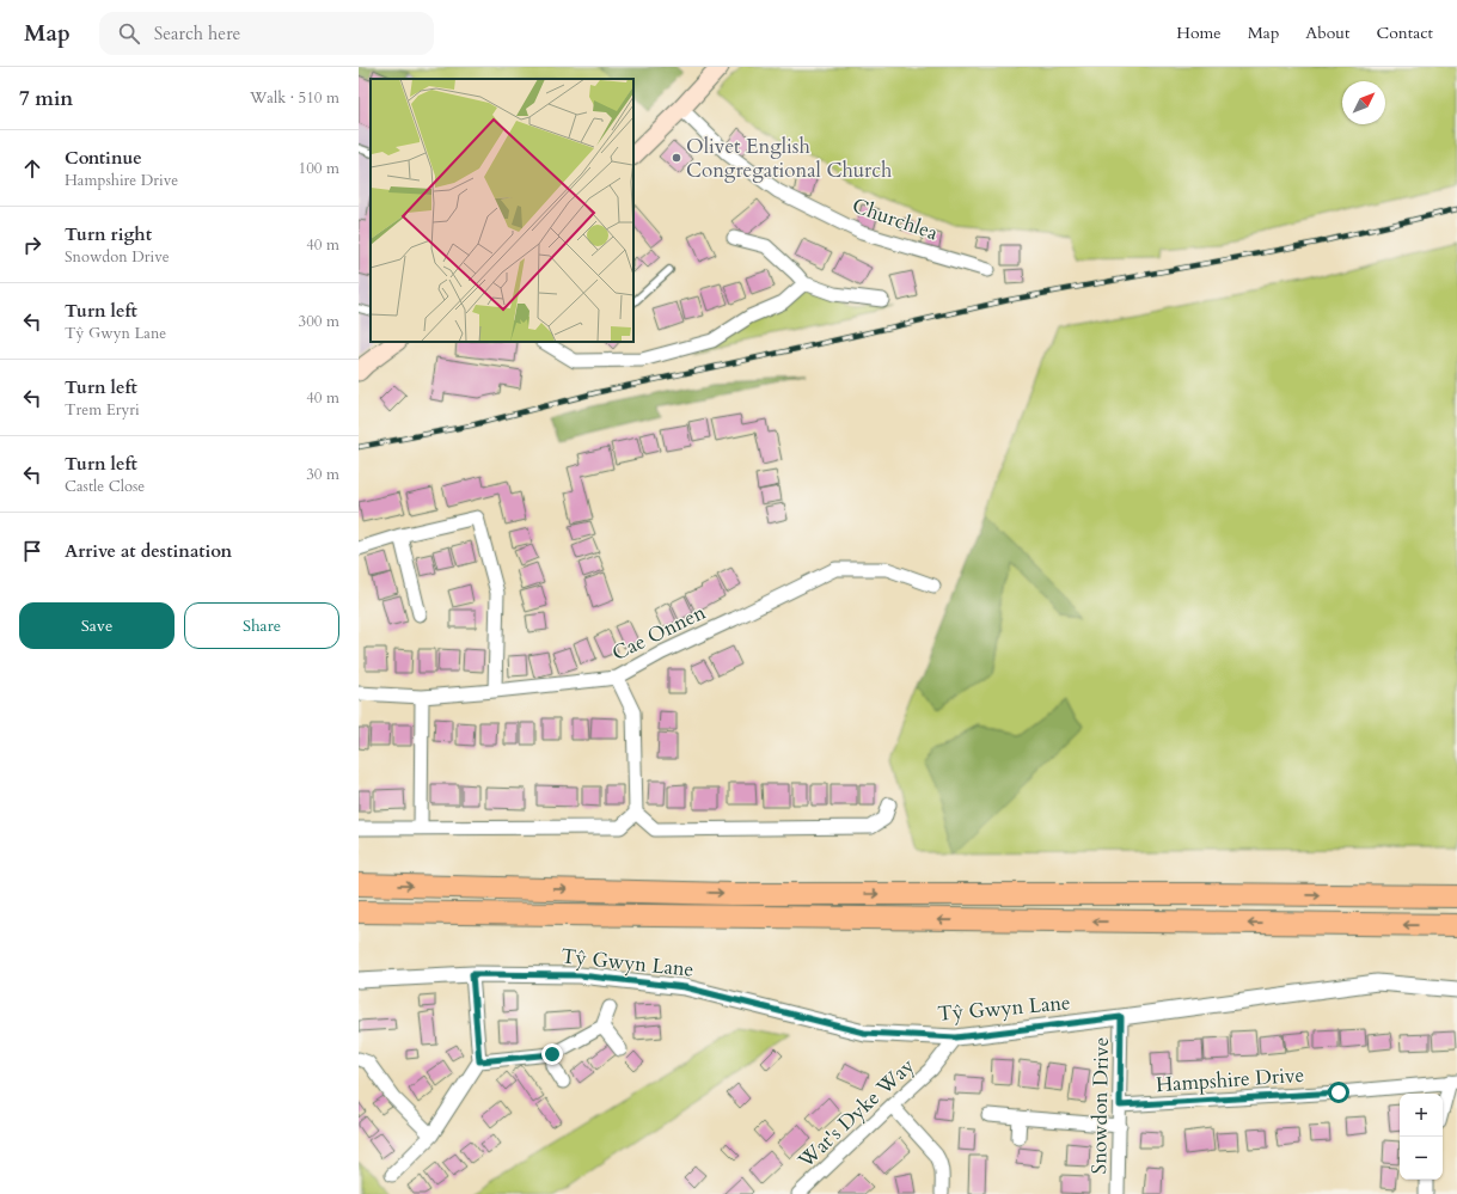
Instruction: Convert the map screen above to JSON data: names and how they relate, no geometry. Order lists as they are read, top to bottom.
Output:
{
  "streets": {
    "street": [
      "Churchlea",
      "Cae Onnen",
      "Tŷ Gwyn Lane",
      "Hampshire Drive",
      "Snowdon Drive",
      "Wat's Dyke Way"
    ]
  },
  "crossings": [
    ["Tŷ Gwyn Lane", "Snowdon Drive"],
    ["Tŷ Gwyn Lane", "Wat's Dyke Way"],
    ["Hampshire Drive", "Snowdon Drive"]
  ],
  "places": ["Olivet English Congregational Church"],
  "north": "top right",
  "page": {
    "header": "Map",
    "search": "Search here",
    "nav": [
      "Home",
      "Map",
      "About",
      "Contact"
    ],
    "heading": ["7 min", "Walk · 510 m"],
    "list": [
      ["Continue", "Hampshire Drive", "100 m"],
      ["Turn right", "Snowdon Drive", "40 m"],
      ["Turn left", "Tŷ Gwyn Lane", "300 m"],
      ["Turn left", "Trem Eryri", "40 m"],
      ["Turn left", "Castle Close", "30 m"],
      "Arrive at destination"
    ],
    "buttons": ["Save", "Share"],
    "map_buttons": ["+", "−"]
  }
}
